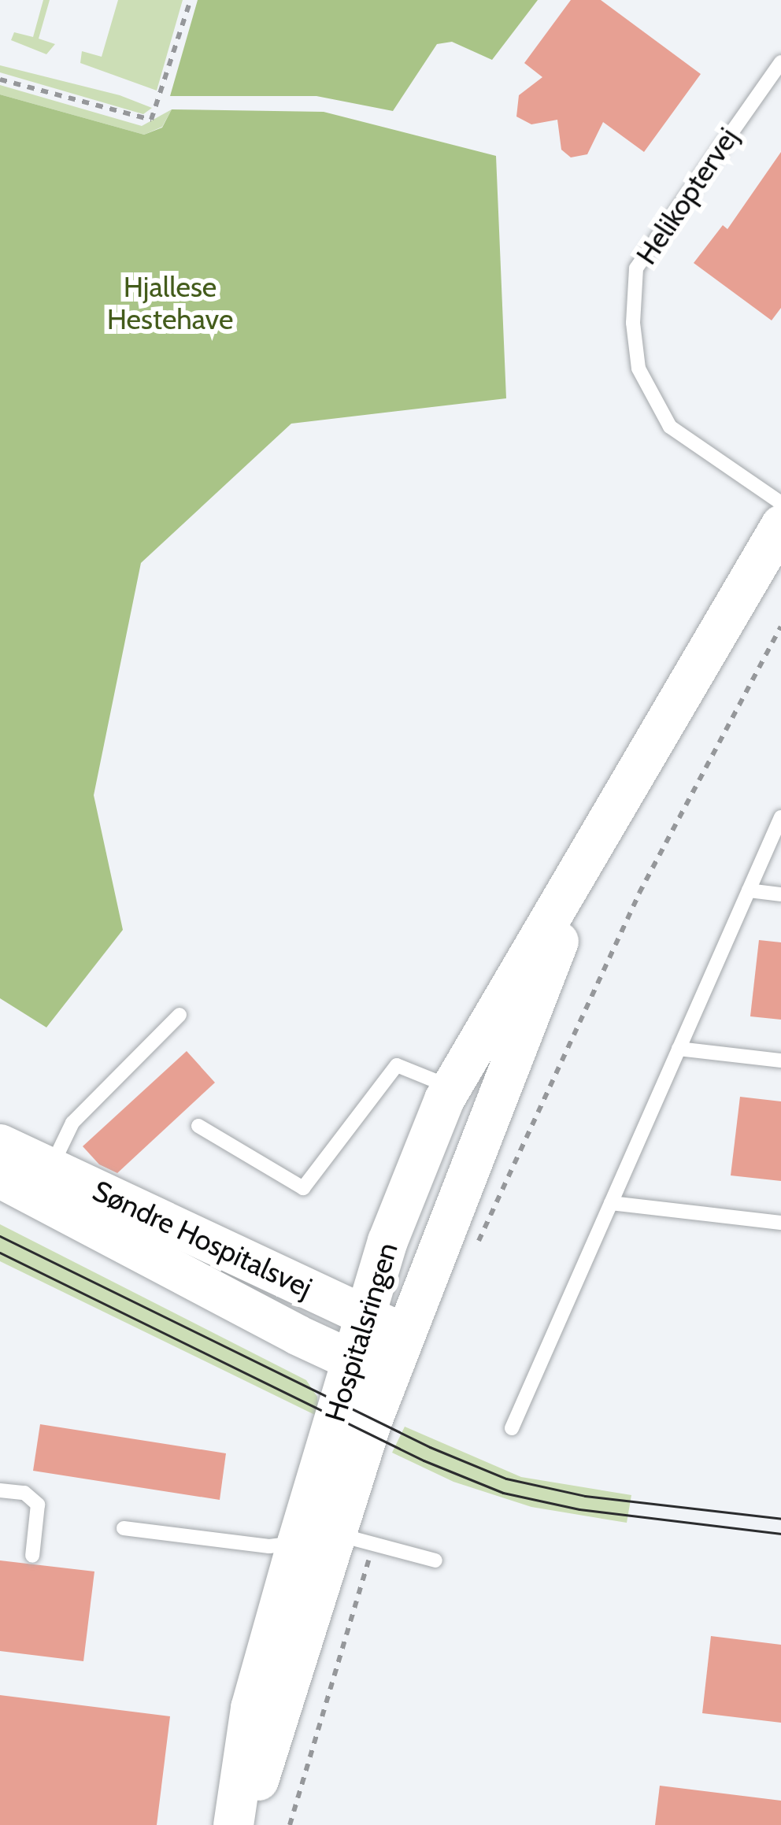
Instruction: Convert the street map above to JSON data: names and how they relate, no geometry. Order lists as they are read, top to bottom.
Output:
{
  "streets": {
    "street": ["Søndre Hospitalsvej", "Hospitalsringen"],
    "lane": ["Helikoptervej"]
  },
  "crossings": [
    ["Søndre Hospitalsvej", "Hospitalsringen"]
  ],
  "parks": ["Hjallese Hestehave"]
}
